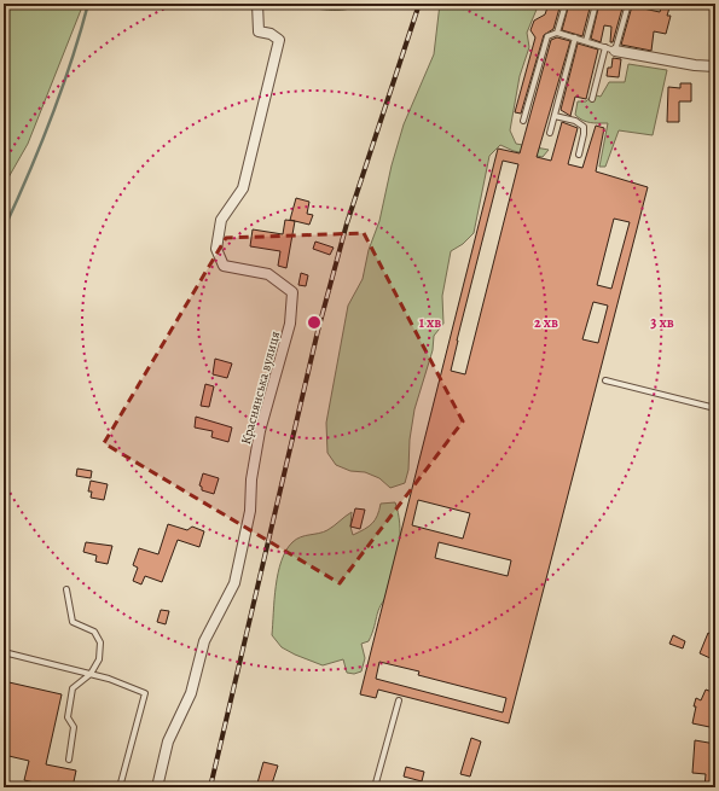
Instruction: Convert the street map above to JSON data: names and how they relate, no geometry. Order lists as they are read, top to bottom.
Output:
{
  "streets": {
    "street": ["Краснянська вулиця"]
  },
  "rings": ["1 хв", "2 хв", "3 хв"]
}
